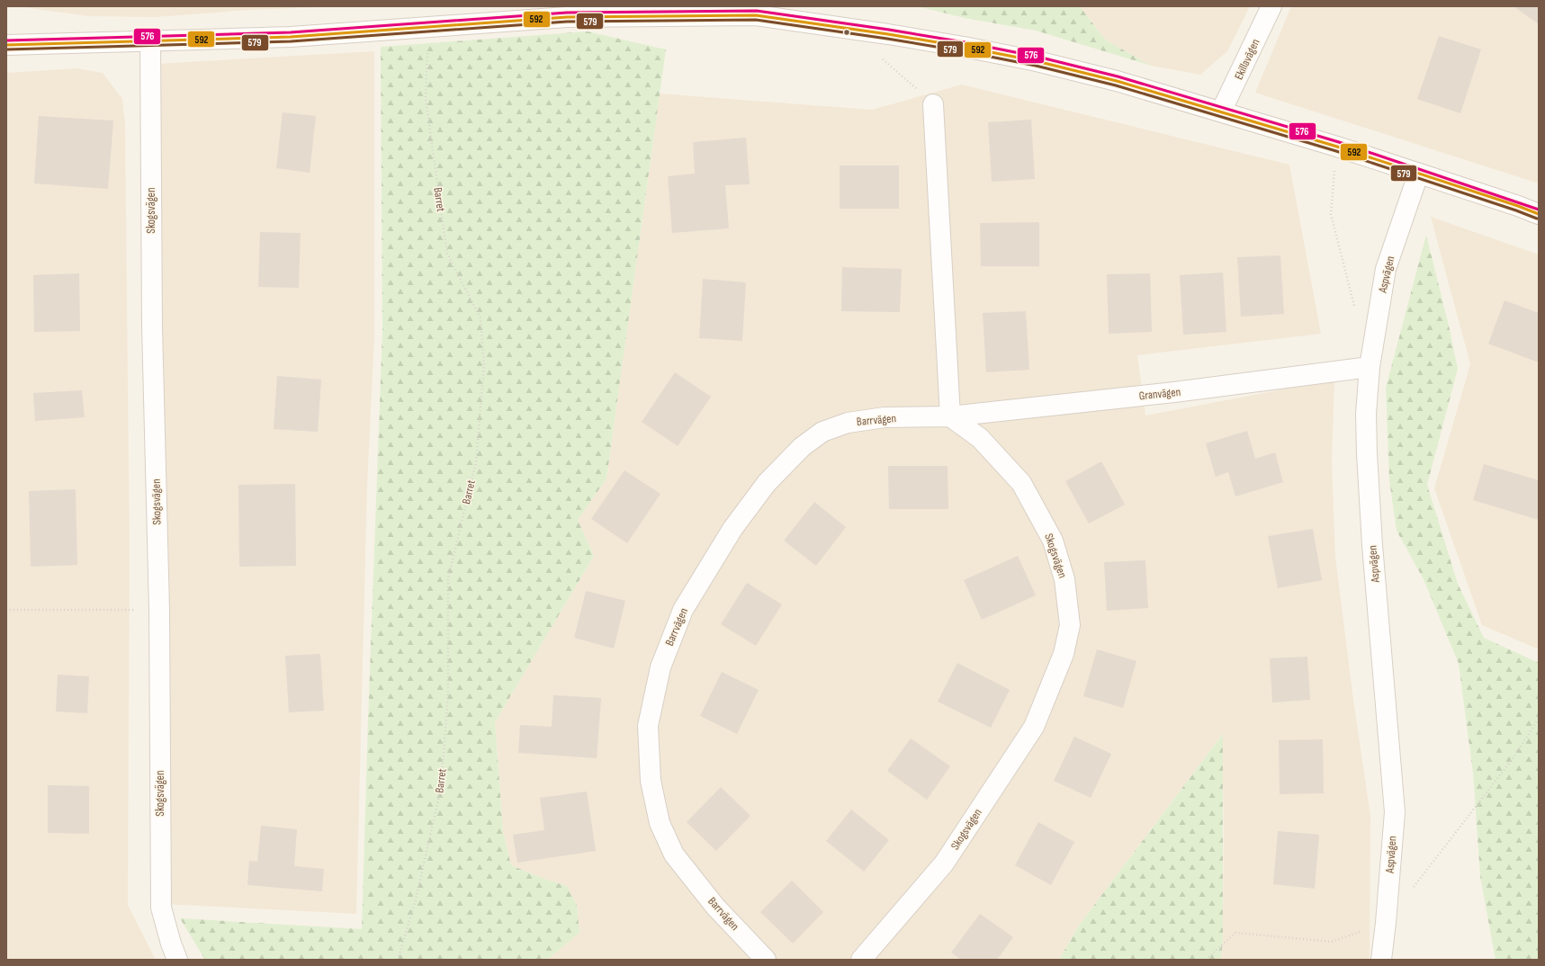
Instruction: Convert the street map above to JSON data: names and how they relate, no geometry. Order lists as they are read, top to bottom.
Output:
{
  "streets": {
    "street": [
      "Ekillavägen",
      "Skogsvägen",
      "Aspvägen",
      "Granvägen",
      "Barrvägen"
    ],
    "path": ["Barret"]
  },
  "crossings": [
    ["Skogsvägen", "Granvägen"],
    ["Skogsvägen", "Barrvägen"],
    ["Aspvägen", "Granvägen"],
    ["Granvägen", "Barrvägen"]
  ],
  "lines": ["transit line 576", "transit line 592", "transit line 579"]
}
